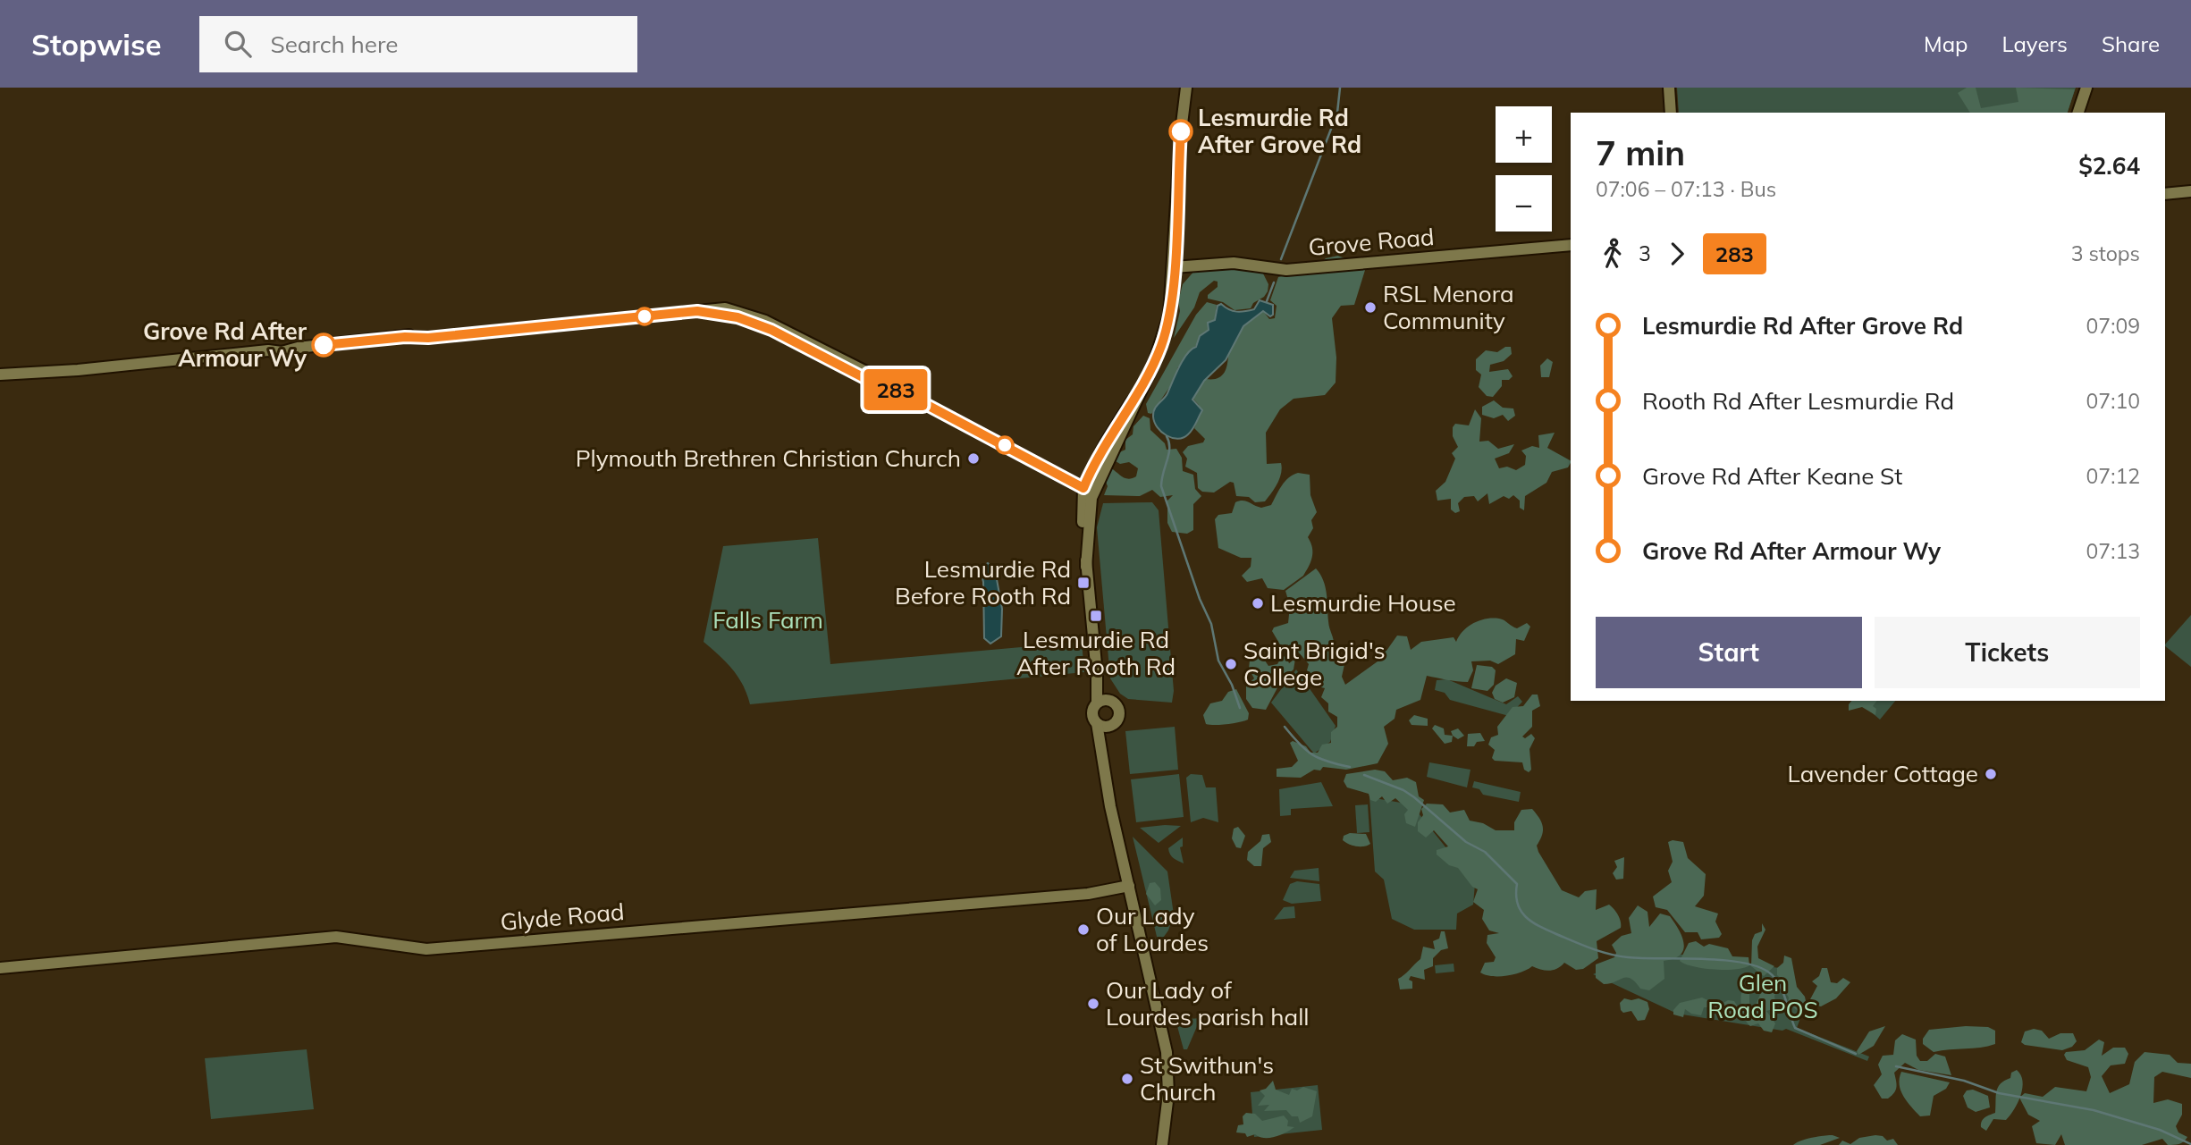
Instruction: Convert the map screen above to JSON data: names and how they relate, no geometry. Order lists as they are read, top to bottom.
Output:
{
  "streets": {
    "street": ["Grove Road", "Glyde Road"]
  },
  "parks": ["Falls Farm", "Glen Road POS"],
  "places": {
    "other": [
      "Lesmurdie Rd After Grove Rd",
      "RSL Menora Community",
      "Grove Rd After Armour Wy",
      "Plymouth Brethren Christian Church",
      "Lesmurdie House",
      "Saint Brigid's College",
      "Lavender Cottage",
      "Our Lady of Lourdes",
      "Our Lady of Lourdes parish hall",
      "St Swithun's Church"
    ],
    "transit": ["Lesmurdie Rd Before Rooth Rd", "Lesmurdie Rd After Rooth Rd"]
  },
  "lines": ["bus line 283"],
  "page": {
    "header": "Stopwise",
    "search": "Search here",
    "nav": ["Map", "Layers", "Share"],
    "on_map": "283",
    "map_buttons": ["+", "−"],
    "heading": ["7 min", "07:06 – 07:13 · Bus", "$2.64"],
    "legs": ["3", "283", "3 stops"],
    "list": [
      {
        "name": "Lesmurdie Rd After Grove Rd",
        "value": "07:09"
      },
      {
        "name": "Rooth Rd After Lesmurdie Rd",
        "value": "07:10"
      },
      {
        "name": "Grove Rd After Keane St",
        "value": "07:12"
      },
      {
        "name": "Grove Rd After Armour Wy",
        "value": "07:13"
      }
    ],
    "buttons": ["Start", "Tickets"]
  }
}
